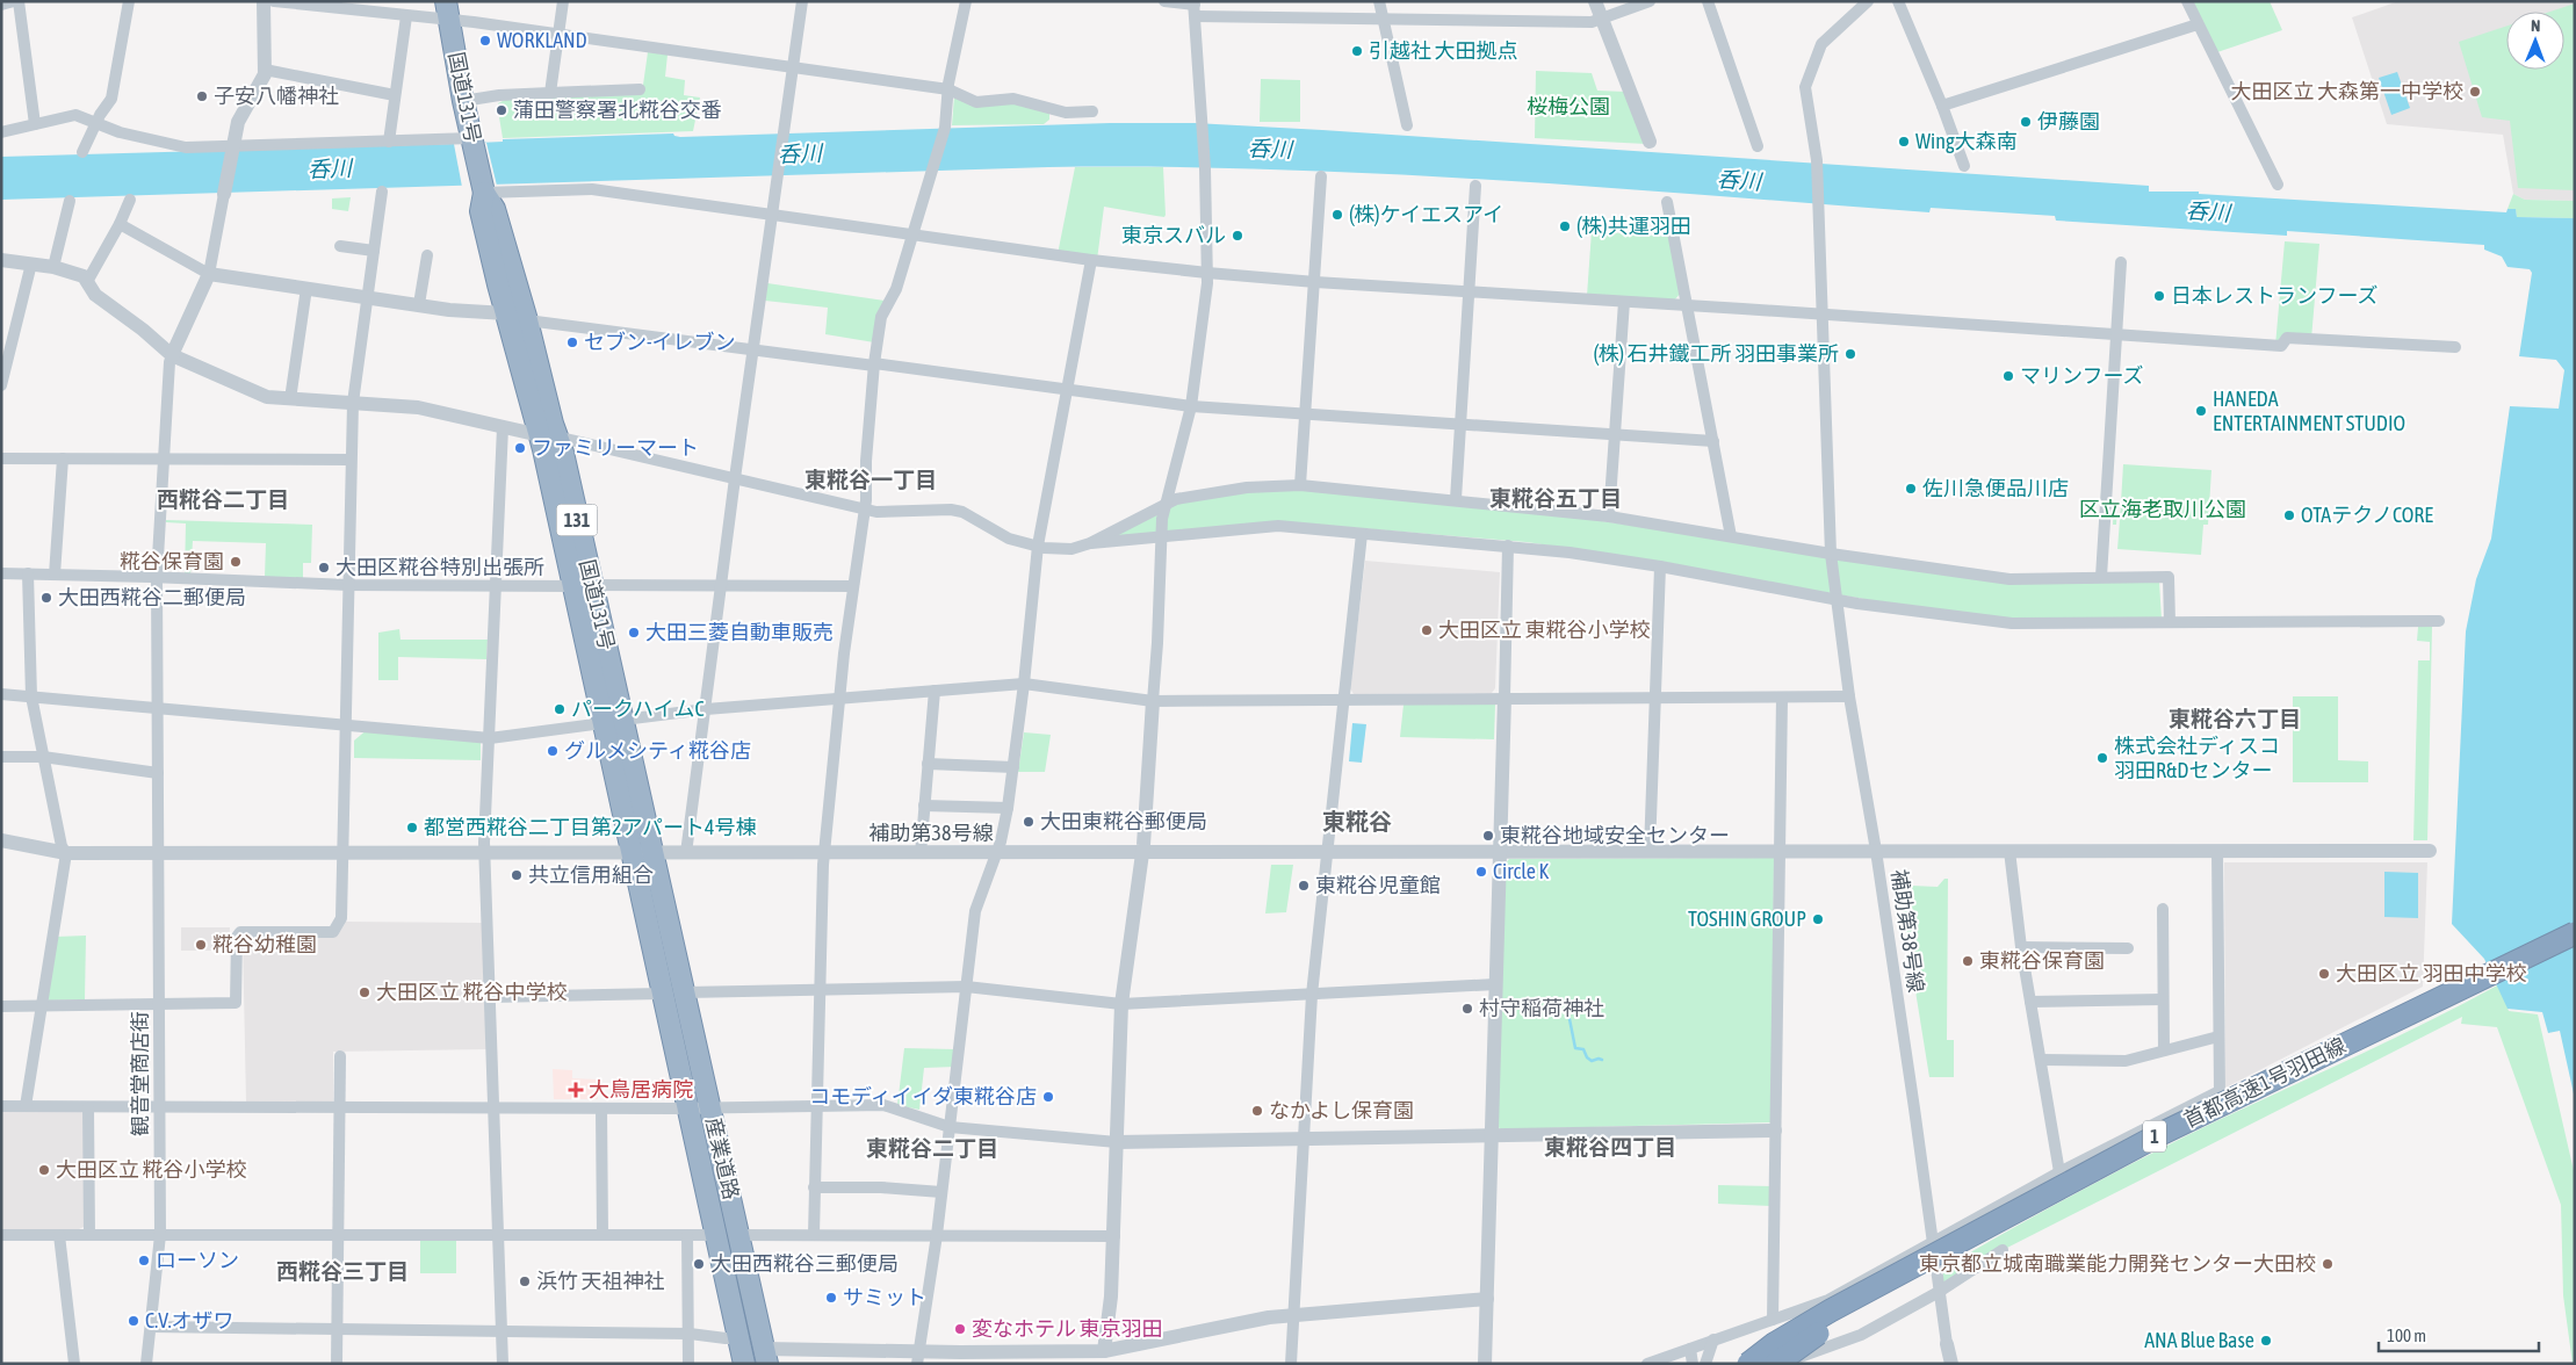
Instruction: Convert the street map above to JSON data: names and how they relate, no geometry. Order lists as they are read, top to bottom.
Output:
{
  "streets": {
    "highway": [
      "国道131号",
      "131",
      "首都高速1号羽田線",
      "1",
      "産業道路"
    ],
    "street": ["補助第38号線", "観音堂商店街"]
  },
  "crossings": [
    ["国道131号", "補助第38号線"],
    ["国道131号", "産業道路"],
    ["補助第38号線", "観音堂商店街"],
    ["補助第38号線", "産業道路"]
  ],
  "districts": [
    "東糀谷一丁目",
    "東糀谷五丁目",
    "西糀谷二丁目",
    "東糀谷六丁目",
    "東糀谷",
    "東糀谷四丁目",
    "東糀谷二丁目",
    "西糀谷三丁目"
  ],
  "water": ["呑川"],
  "parks": ["桜梅公園", "区立海老取川公園"],
  "places": {
    "other": [
      "WORKLAND",
      "引越社 大田拠点",
      "大田区立 大森第一中学校",
      "子安八幡神社",
      "蒲田警察署北糀谷交番",
      "伊藤園",
      "Wing大森南",
      "(株)ケイエスアイ",
      "(株)共運羽田",
      "東京スバル",
      "日本レストランフーズ",
      "セブン-イレブン",
      "(株) 石井鐵工所 羽田事業所",
      "マリンフーズ",
      "HANEDA ENTERTAINMENT STUDIO",
      "ファミリーマート",
      "佐川急便品川店",
      "OTAテクノCORE",
      "糀谷保育園",
      "大田区糀谷特別出張所",
      "大田西糀谷二郵便局",
      "大田区立 東糀谷小学校",
      "大田三菱自動車販売",
      "パークハイムC",
      "グルメシティ糀谷店",
      "株式会社ディスコ 羽田R&Dセンター",
      "大田東糀谷郵便局",
      "都営西糀谷二丁目第2アパート4号棟",
      "東糀谷地域安全センター",
      "Circle K",
      "共立信用組合",
      "東糀谷児童館",
      "TOSHIN GROUP",
      "糀谷幼稚園",
      "東糀谷保育園",
      "大田区立 羽田中学校",
      "大田区立 糀谷中学校",
      "村守稲荷神社",
      "コモディイイダ東糀谷店",
      "なかよし保育園",
      "大田区立 糀谷小学校",
      "ローソン",
      "大田西糀谷三郵便局",
      "東京都立城南職業能力開発センター大田校",
      "浜竹 天祖神社",
      "サミット",
      "C.V.オザワ",
      "変なホテル 東京羽田",
      "ANA Blue Base"
    ],
    "health": ["大鳥居病院"]
  },
  "scale_bar": "100 m",
  "north": "top"
}
